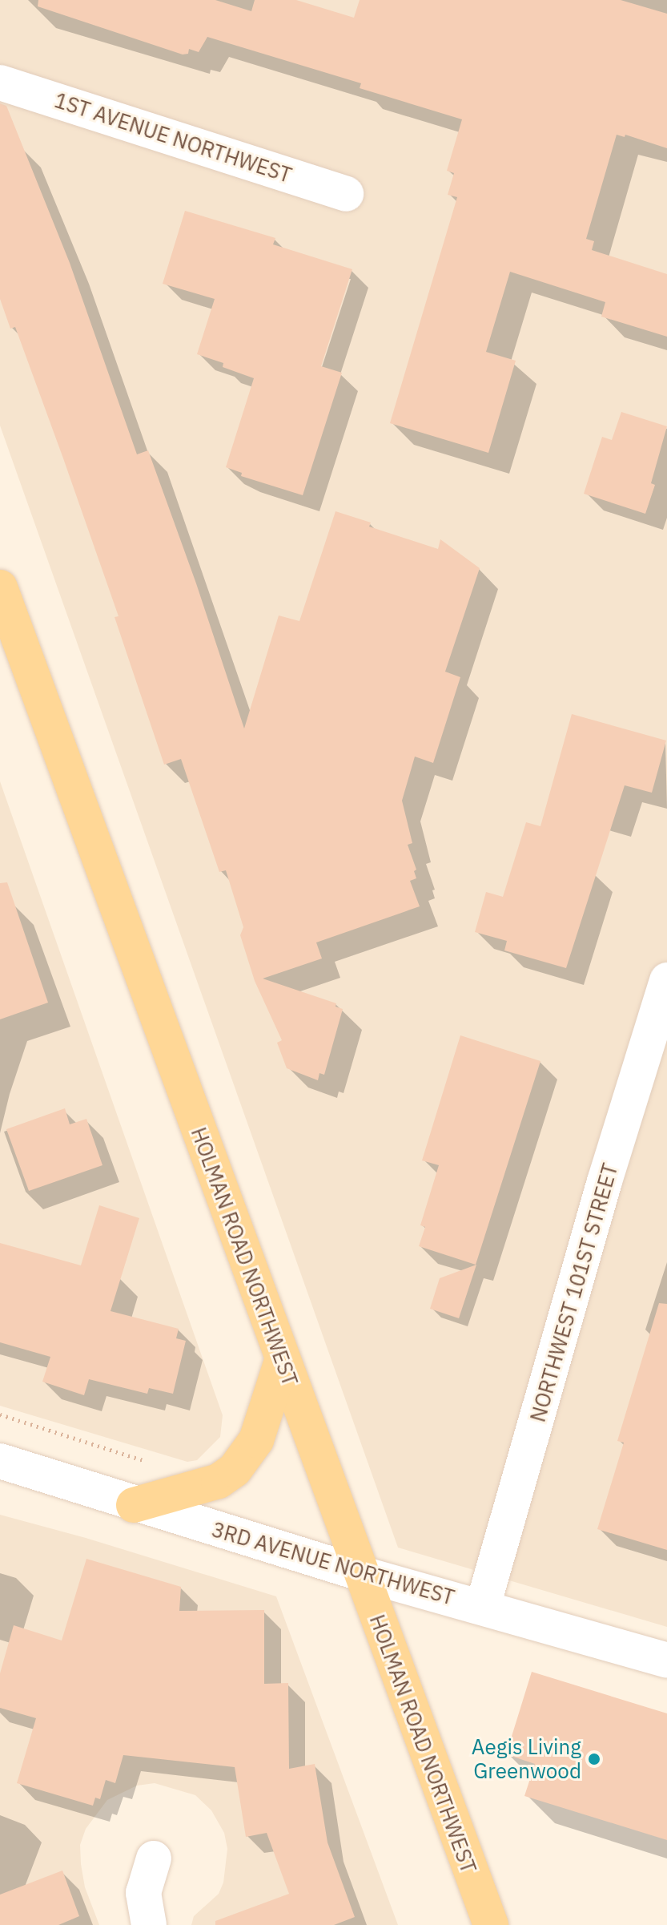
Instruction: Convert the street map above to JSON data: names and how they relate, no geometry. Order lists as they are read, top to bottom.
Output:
{
  "streets": {
    "main road": ["HOLMAN ROAD NORTHWEST"],
    "street": ["1ST AVENUE NORTHWEST", "NORTHWEST 101ST STREET", "3RD AVENUE NORTHWEST"]
  },
  "crossings": [
    ["HOLMAN ROAD NORTHWEST", "3RD AVENUE NORTHWEST"],
    ["NORTHWEST 101ST STREET", "3RD AVENUE NORTHWEST"]
  ],
  "places": ["Aegis Living Greenwood"]
}
